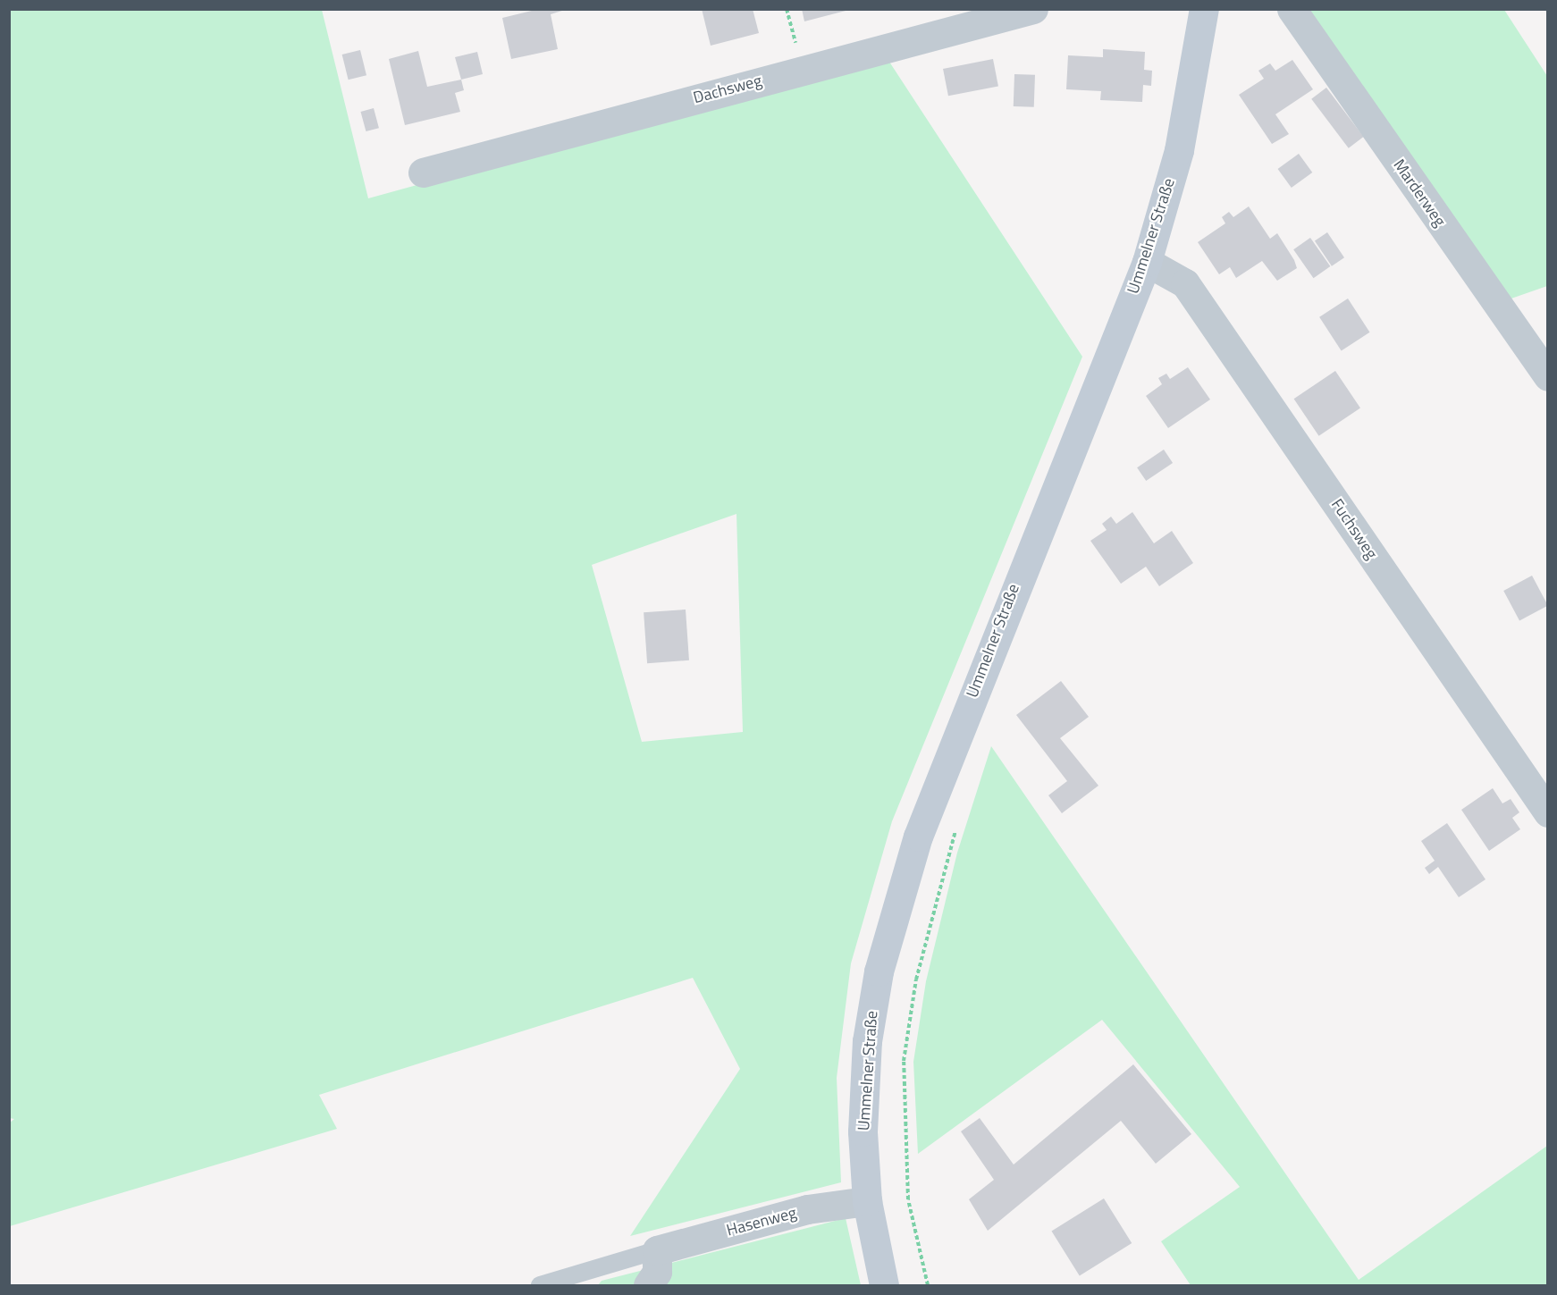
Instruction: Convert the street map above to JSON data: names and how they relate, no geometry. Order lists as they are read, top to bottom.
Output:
{
  "streets": {
    "main road": ["Ummelner Straße"],
    "street": [
      "Dachsweg",
      "Marderweg",
      "Fuchsweg",
      "Hasenweg"
    ]
  },
  "crossings": [
    ["Ummelner Straße", "Fuchsweg"],
    ["Ummelner Straße", "Hasenweg"]
  ]
}
